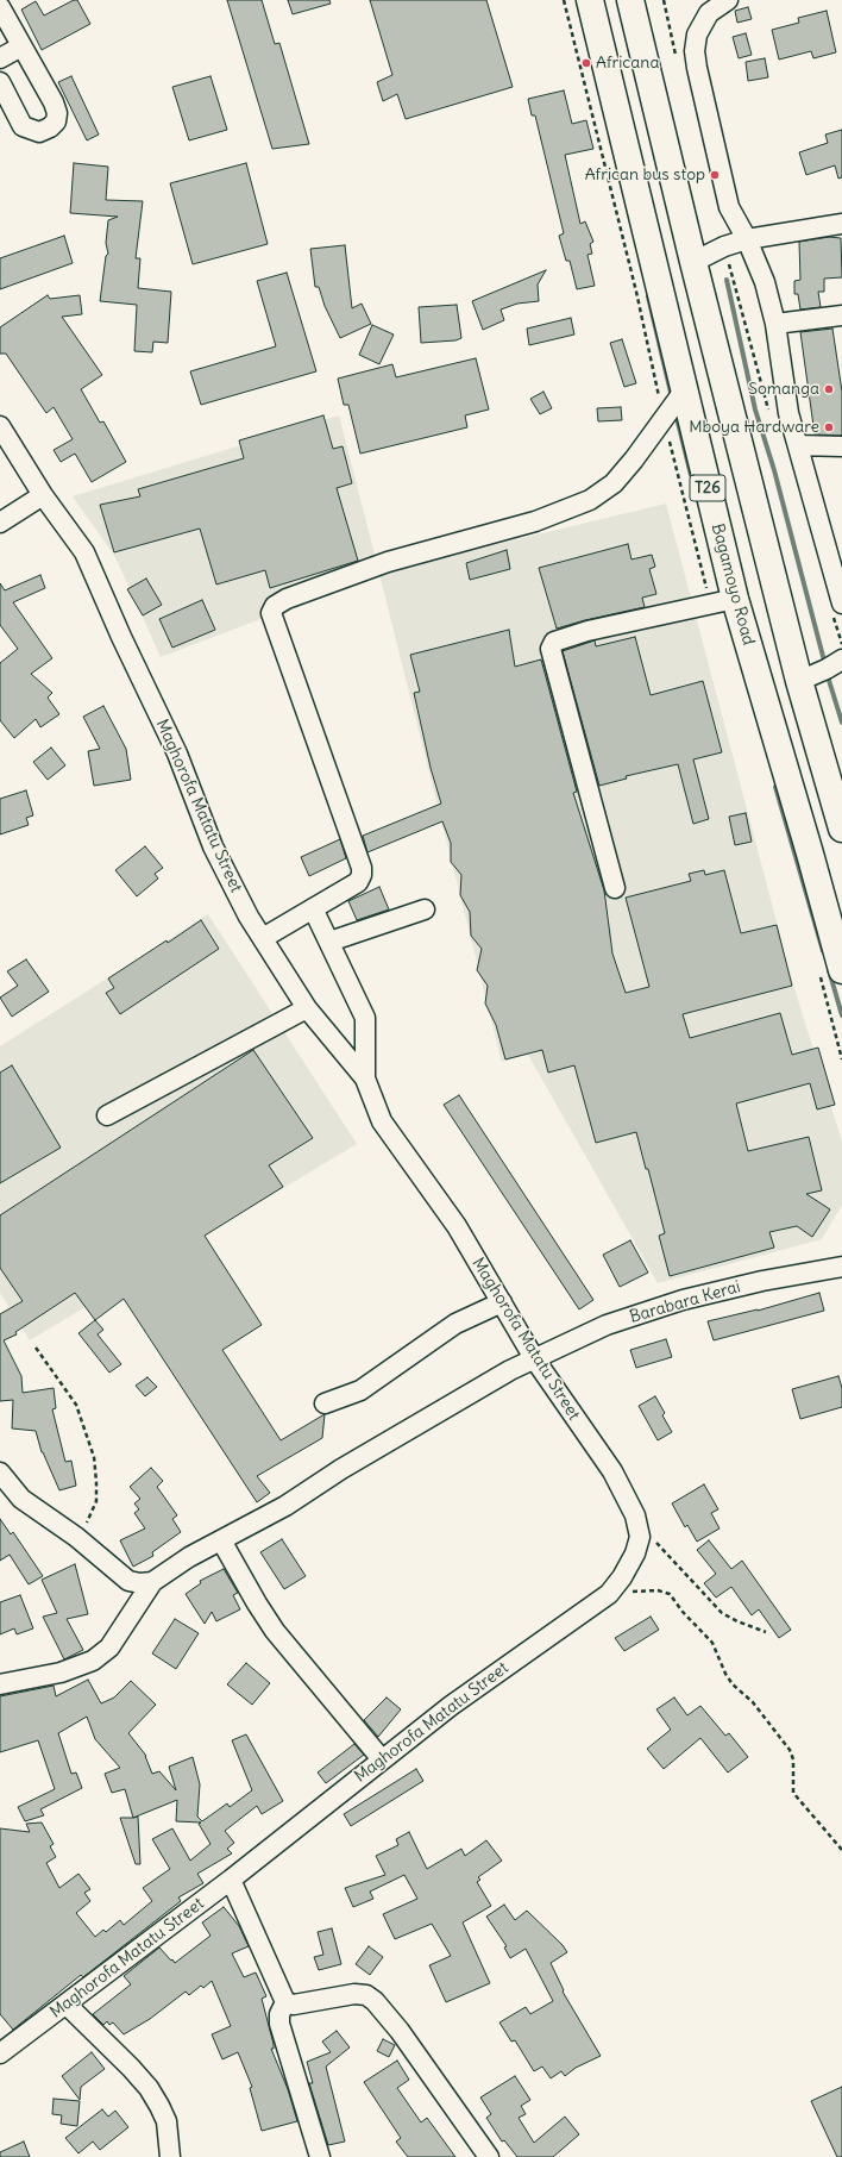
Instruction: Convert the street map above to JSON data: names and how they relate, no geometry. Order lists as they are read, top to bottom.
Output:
{
  "streets": {
    "highway": ["T26", "Bagamoyo Road"],
    "street": ["Maghorofa Matatu Street", "Barabara Kerai"]
  },
  "crossings": [
    ["Maghorofa Matatu Street", "Barabara Kerai"]
  ],
  "places": [
    "Africana",
    "African bus stop",
    "Somanga",
    "Mboya Hardware"
  ]
}
